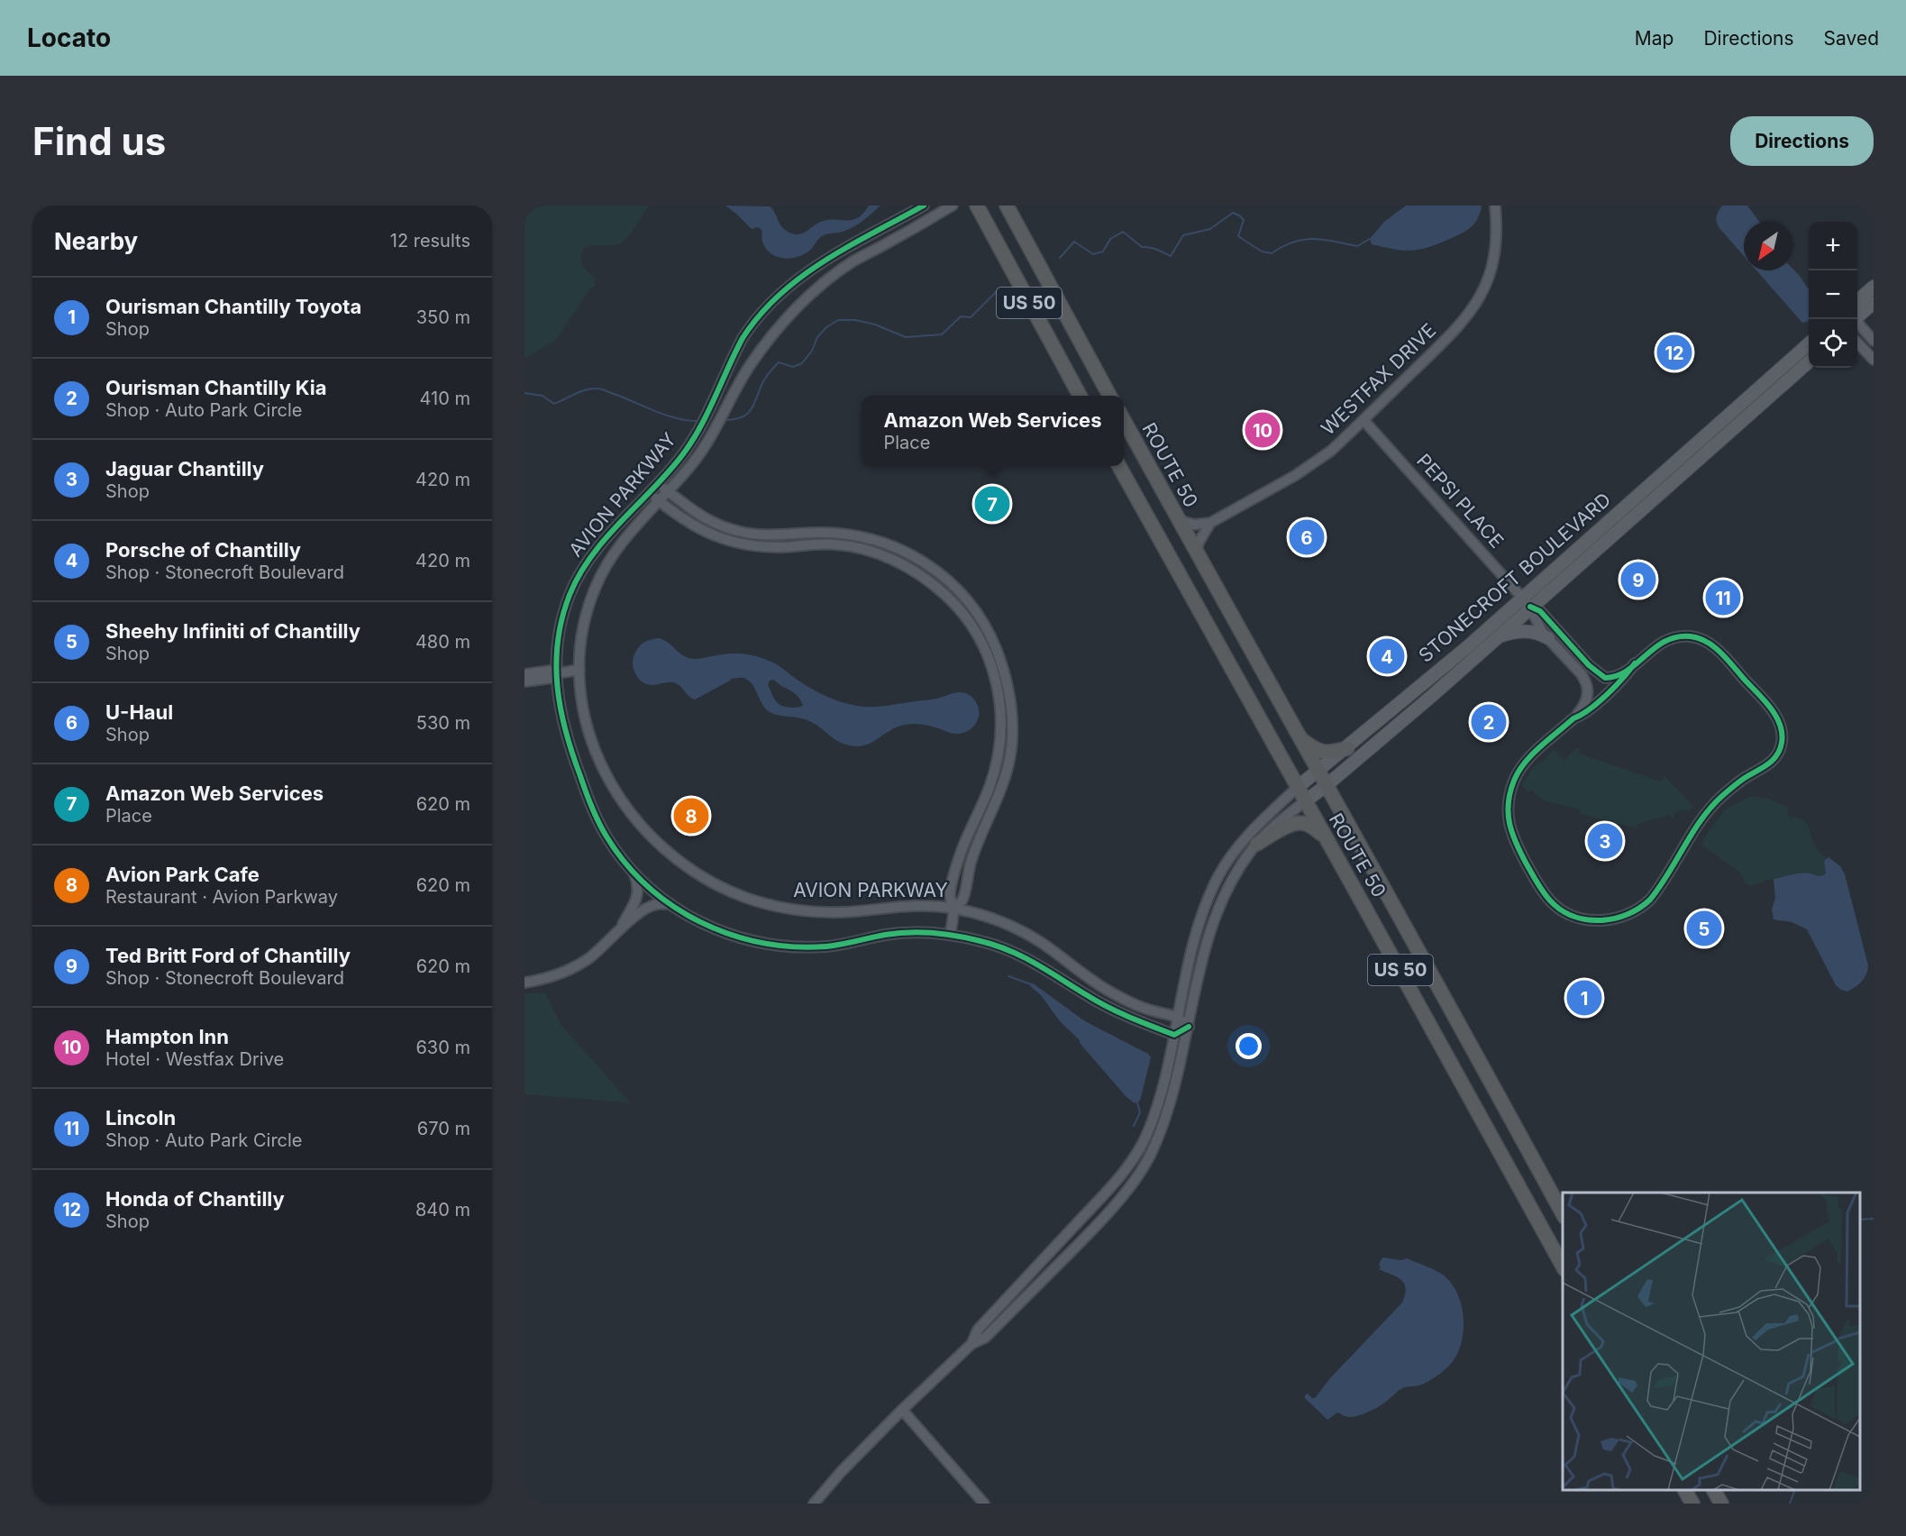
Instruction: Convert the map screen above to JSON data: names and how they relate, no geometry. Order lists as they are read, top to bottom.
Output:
{
  "streets": {
    "highway": ["US 50", "ROUTE 50"],
    "main road": ["STONECROFT BOULEVARD"],
    "street": ["WESTFAX DRIVE", "AVION PARKWAY", "PEPSI PLACE"]
  },
  "crossings": [
    ["WESTFAX DRIVE", "PEPSI PLACE"],
    ["ROUTE 50", "STONECROFT BOULEVARD"],
    ["AVION PARKWAY", "STONECROFT BOULEVARD"],
    ["PEPSI PLACE", "STONECROFT BOULEVARD"]
  ],
  "north": "bottom left",
  "page": {
    "header": "Locato",
    "nav": ["Map", "Directions", "Saved"],
    "buttons": "Directions",
    "title": "Find us",
    "heading": ["Nearby", "12 results"],
    "map_buttons": ["+", "−"],
    "list": [
      {
        "mark": "1",
        "name": "Ourisman Chantilly Toyota",
        "note": "Shop",
        "value": "350 m"
      },
      {
        "mark": "2",
        "name": "Ourisman Chantilly Kia",
        "note": "Shop · Auto Park Circle",
        "value": "410 m"
      },
      {
        "mark": "3",
        "name": "Jaguar Chantilly",
        "note": "Shop",
        "value": "420 m"
      },
      {
        "mark": "4",
        "name": "Porsche of Chantilly",
        "note": "Shop · Stonecroft Boulevard",
        "value": "420 m"
      },
      {
        "mark": "5",
        "name": "Sheehy Infiniti of Chantilly",
        "note": "Shop",
        "value": "480 m"
      },
      {
        "mark": "6",
        "name": "U-Haul",
        "note": "Shop",
        "value": "530 m"
      },
      {
        "mark": "7",
        "name": "Amazon Web Services",
        "note": "Place",
        "value": "620 m"
      },
      {
        "mark": "8",
        "name": "Avion Park Cafe",
        "note": "Restaurant · Avion Parkway",
        "value": "620 m"
      },
      {
        "mark": "9",
        "name": "Ted Britt Ford of Chantilly",
        "note": "Shop · Stonecroft Boulevard",
        "value": "620 m"
      },
      {
        "mark": "10",
        "name": "Hampton Inn",
        "note": "Hotel · Westfax Drive",
        "value": "630 m"
      },
      {
        "mark": "11",
        "name": "Lincoln",
        "note": "Shop · Auto Park Circle",
        "value": "670 m"
      },
      {
        "mark": "12",
        "name": "Honda of Chantilly",
        "note": "Shop",
        "value": "840 m"
      }
    ],
    "pins": [
      "12",
      "10",
      "7",
      "6",
      "9",
      "11",
      "4",
      "2",
      "8",
      "3",
      "5",
      "1"
    ],
    "popup": ["Amazon Web Services", "Place"]
  }
}
